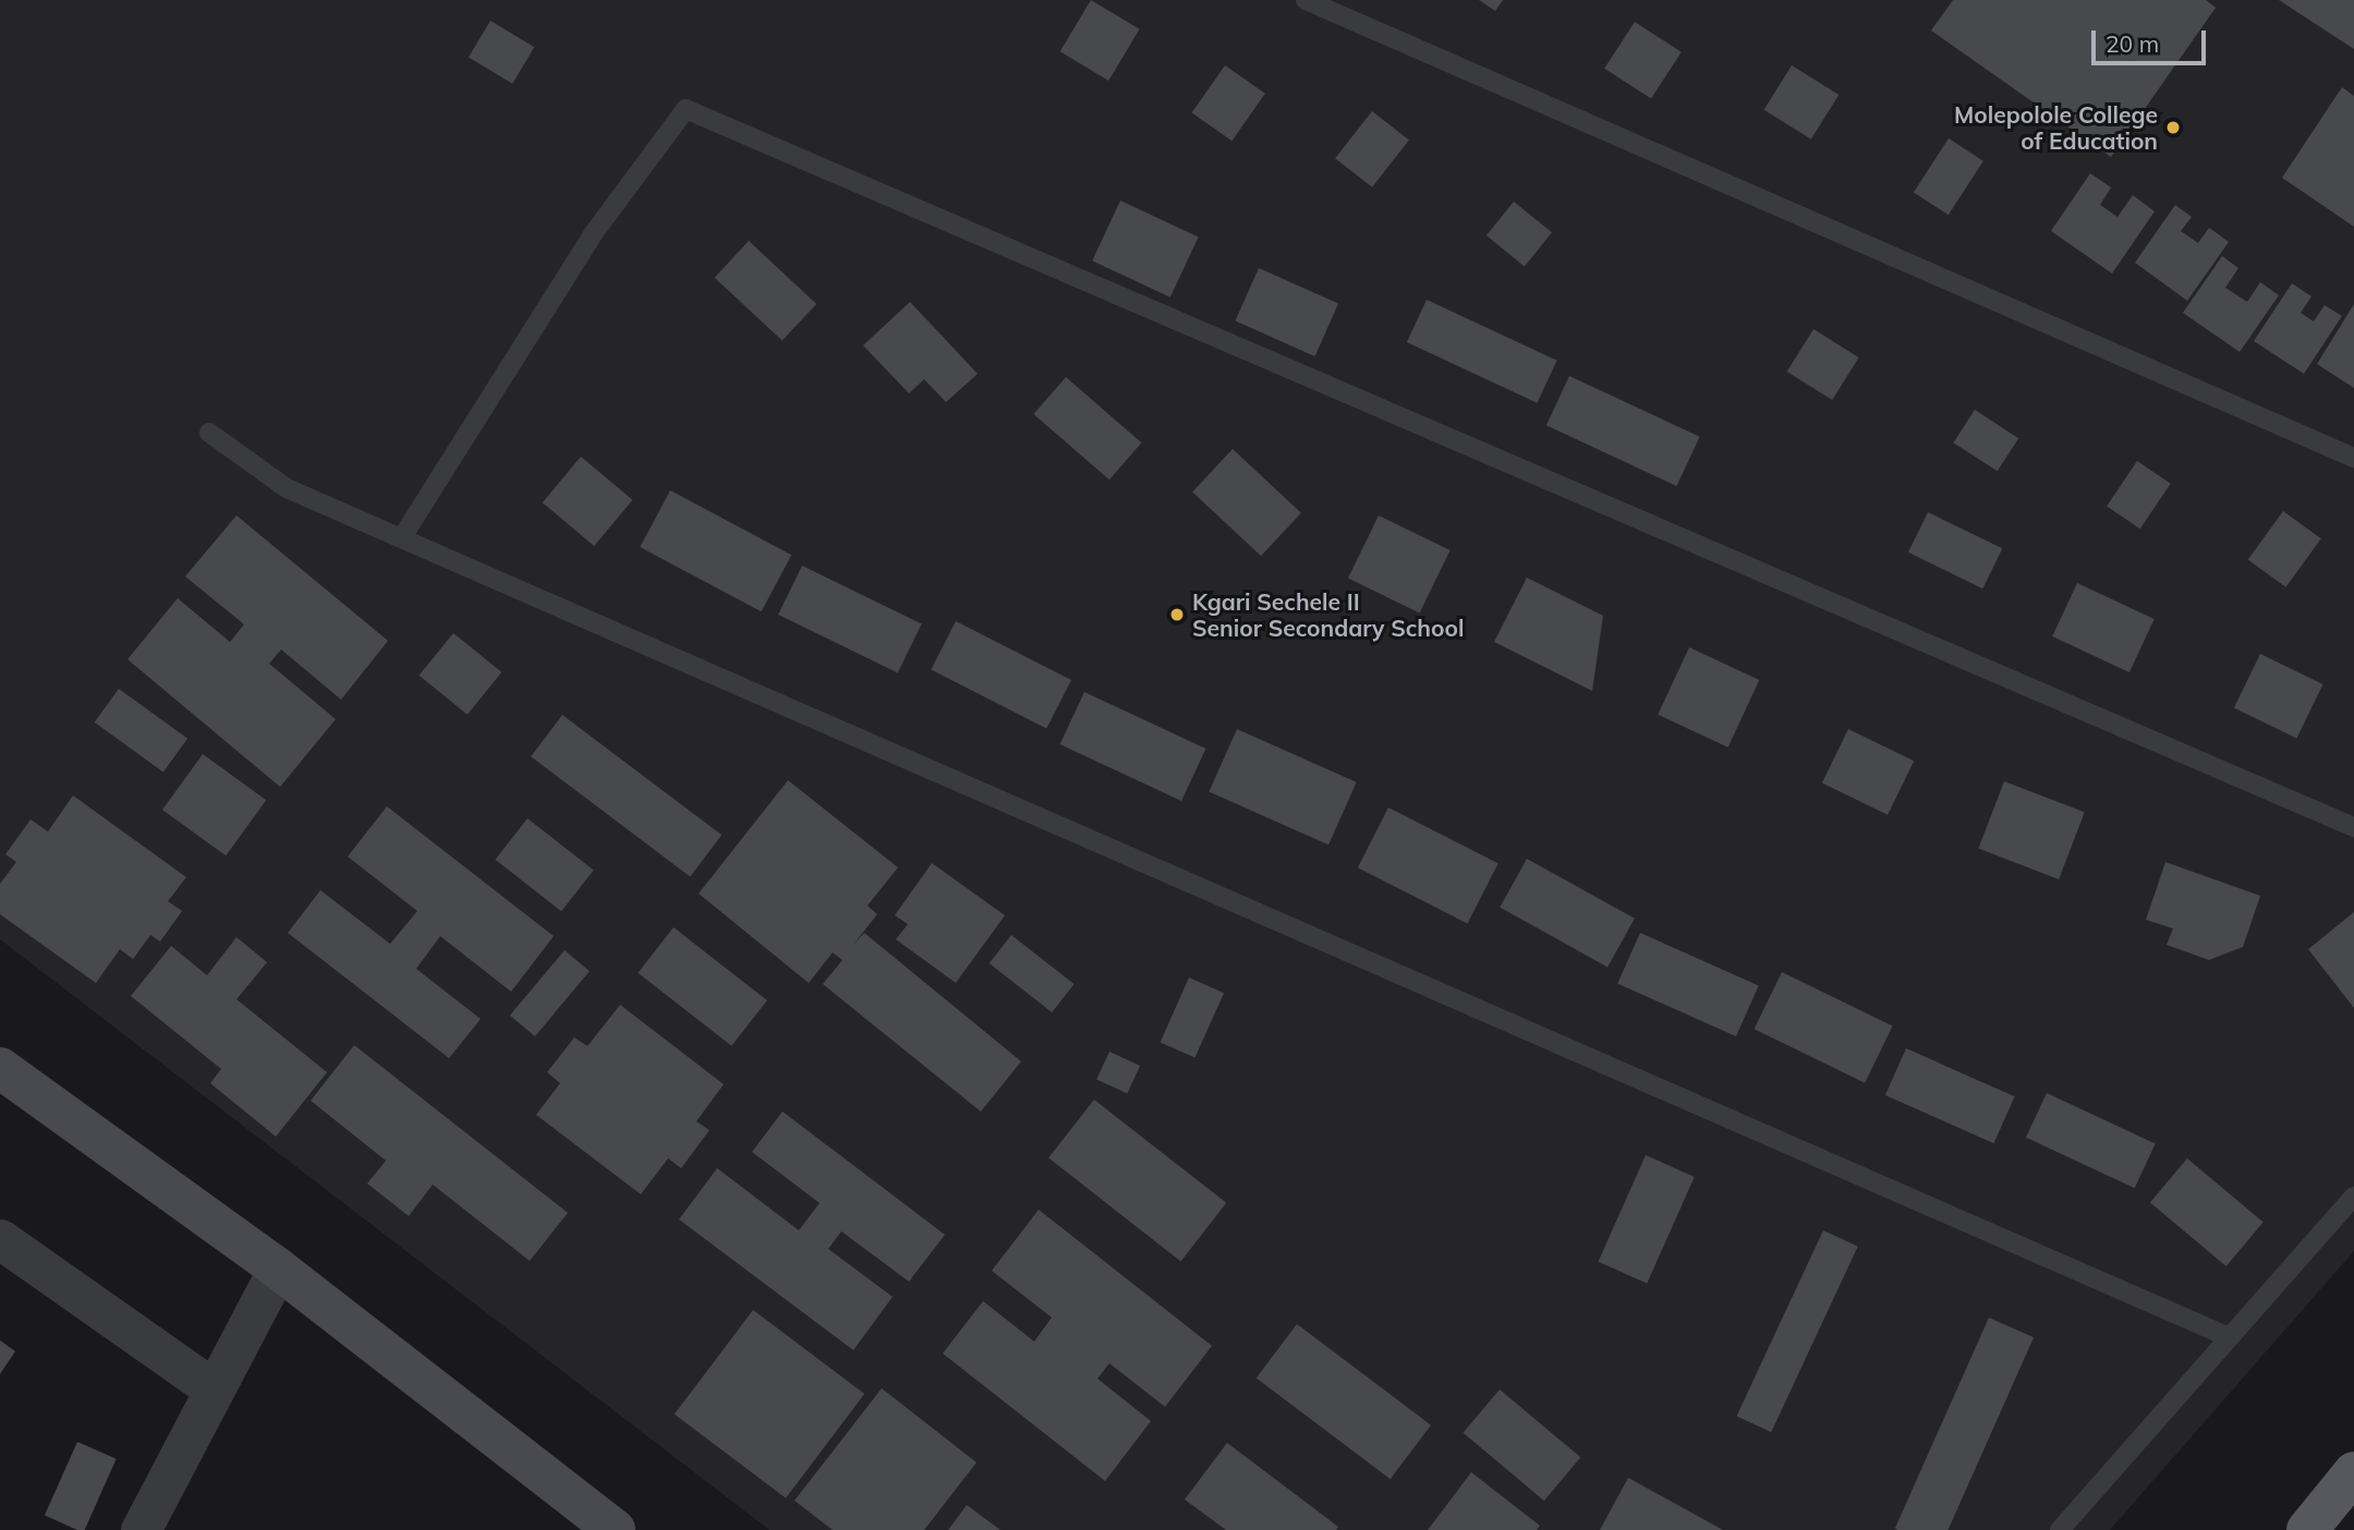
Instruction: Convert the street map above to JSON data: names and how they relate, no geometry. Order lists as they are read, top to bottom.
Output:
{
  "places": ["Molepolole College of Education", "Kgari Sechele II Senior Secondary School"],
  "scale_bar": "20 m"
}
